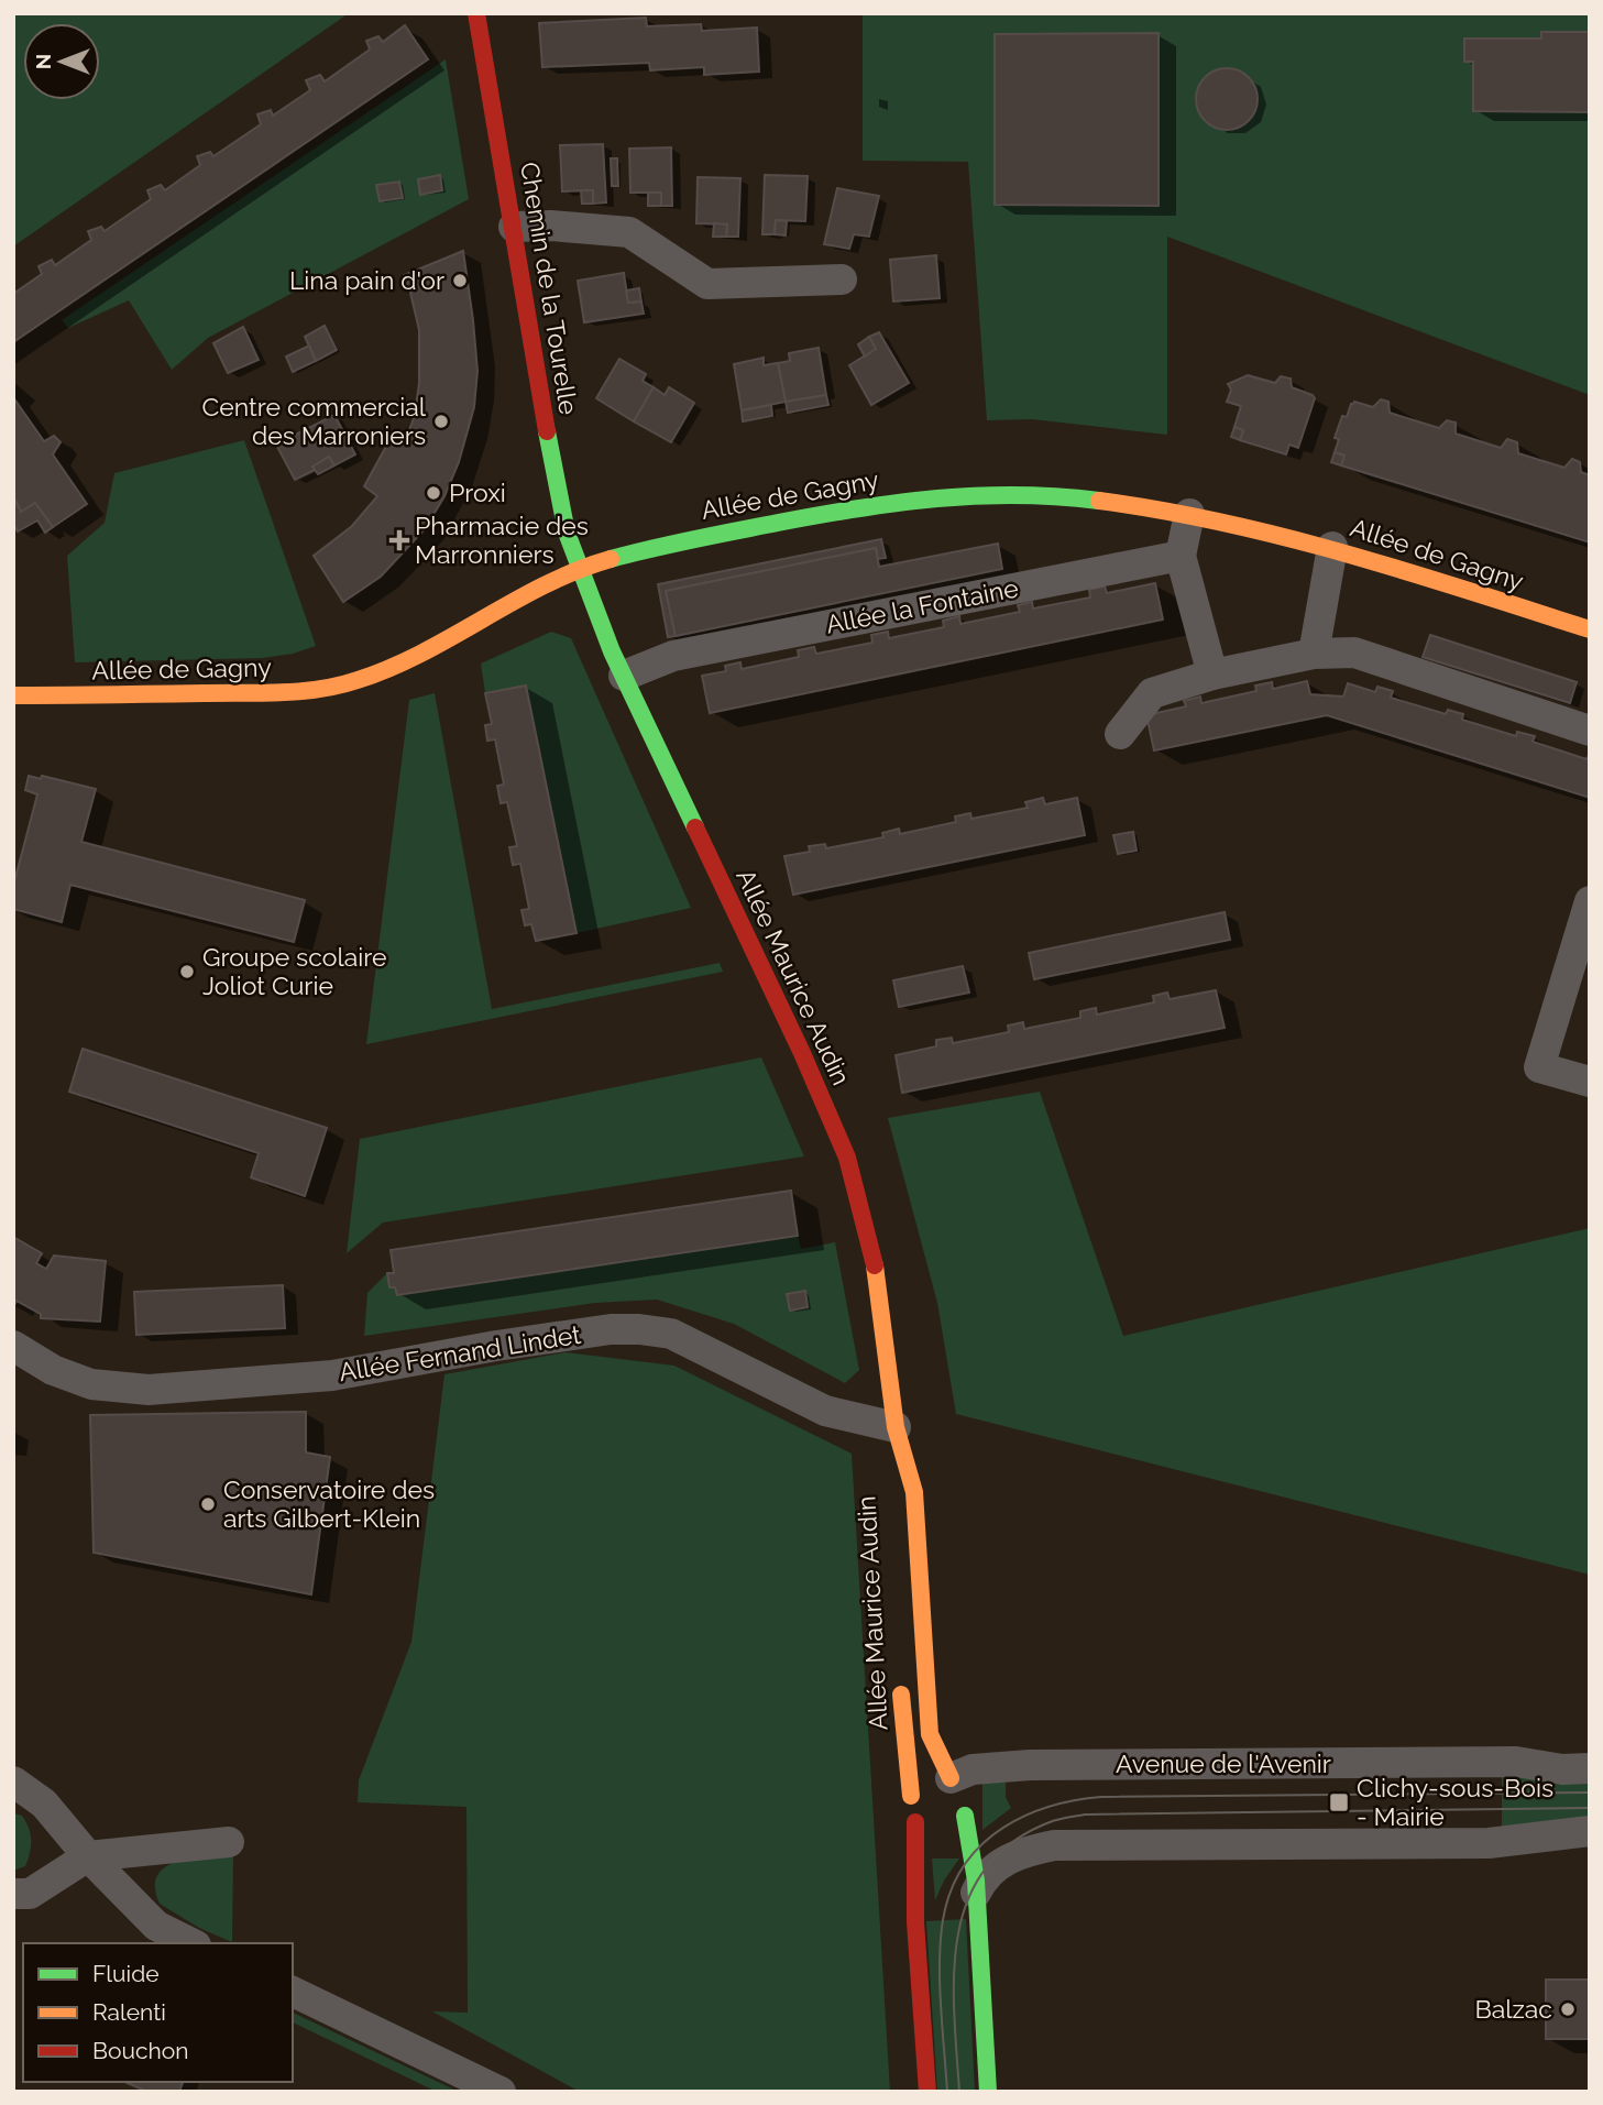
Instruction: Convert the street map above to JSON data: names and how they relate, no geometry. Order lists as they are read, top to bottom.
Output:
{
  "streets": {
    "street": [
      "Chemin de la Tourelle",
      "Allée de Gagny",
      "Allée la Fontaine",
      "Allée Maurice Audin",
      "Allée Fernand Lindet",
      "Avenue de l'Avenir"
    ]
  },
  "crossings": [
    ["Chemin de la Tourelle", "Allée de Gagny"],
    ["Chemin de la Tourelle", "Allée Maurice Audin"],
    ["Allée de Gagny", "Allée Maurice Audin"],
    ["Allée la Fontaine", "Allée Maurice Audin"],
    ["Allée Maurice Audin", "Allée Fernand Lindet"],
    ["Allée Maurice Audin", "Avenue de l'Avenir"]
  ],
  "places": {
    "other": [
      "Lina pain d'or",
      "Centre commercial des Marroniers",
      "Proxi",
      "Groupe scolaire Joliot Curie",
      "Conservatoire des arts Gilbert-Klein",
      "Balzac"
    ],
    "health": ["Pharmacie des Marronniers"],
    "transit": ["Clichy-sous-Bois - Mairie"]
  },
  "legend": ["Fluide", "Ralenti", "Bouchon"],
  "north": "left"
}
